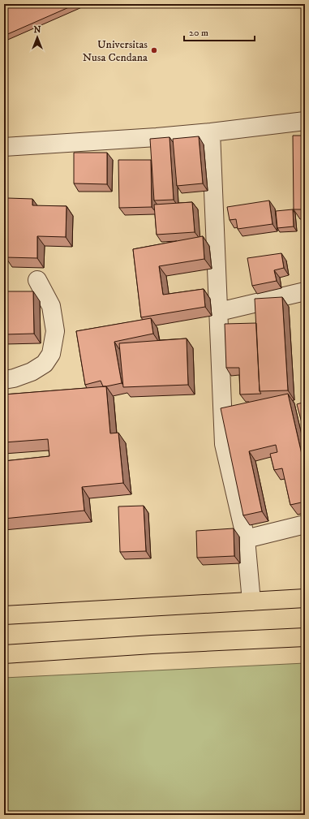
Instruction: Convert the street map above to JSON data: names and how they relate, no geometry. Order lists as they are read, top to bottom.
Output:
{
  "places": ["Universitas Nusa Cendana"],
  "scale_bar": "20 m",
  "north": "top"
}
